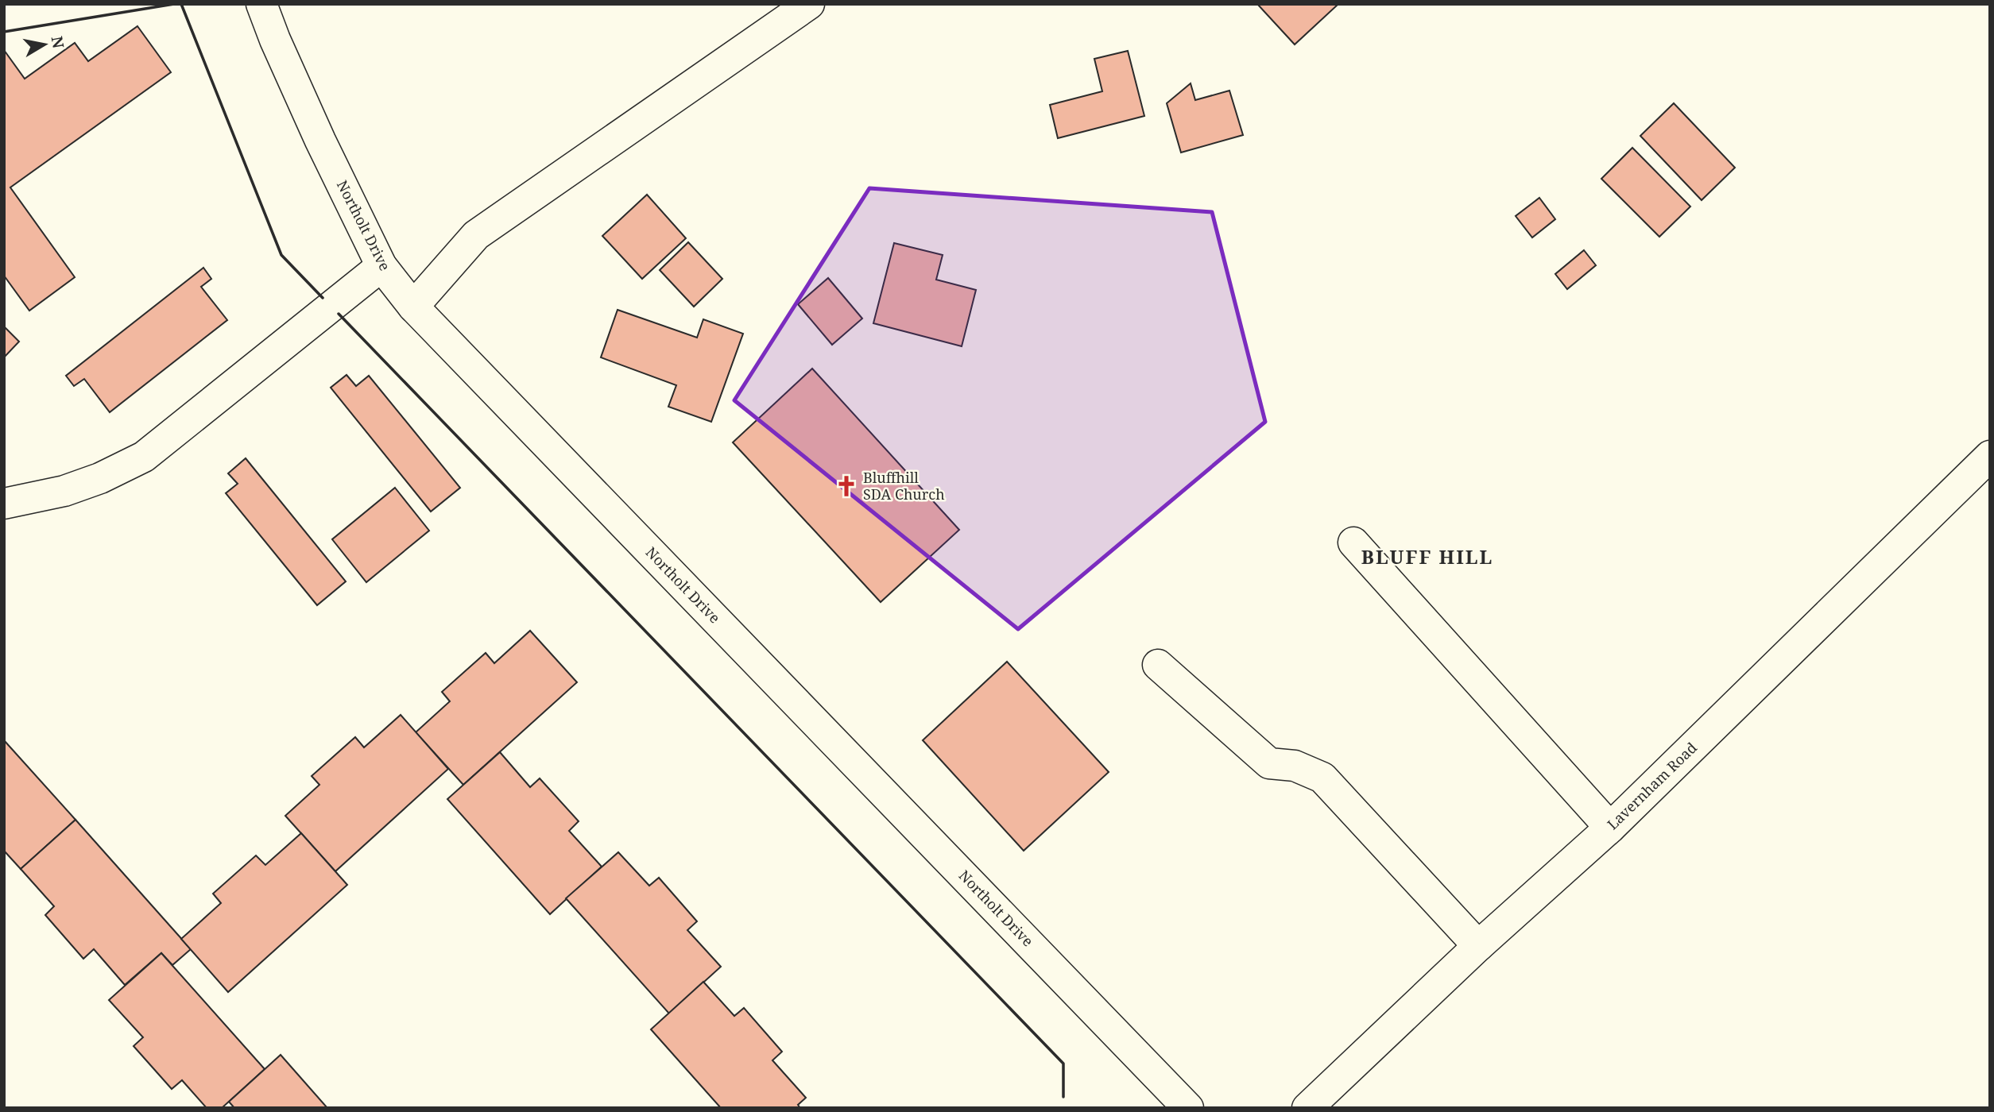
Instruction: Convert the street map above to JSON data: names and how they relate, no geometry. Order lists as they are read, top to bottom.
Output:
{
  "streets": {
    "street": ["Northolt Drive", "Lavernham Road"]
  },
  "districts": ["BLUFF HILL"],
  "places": {
    "church": ["Bluffhill SDA Church"]
  },
  "north": "right"
}
